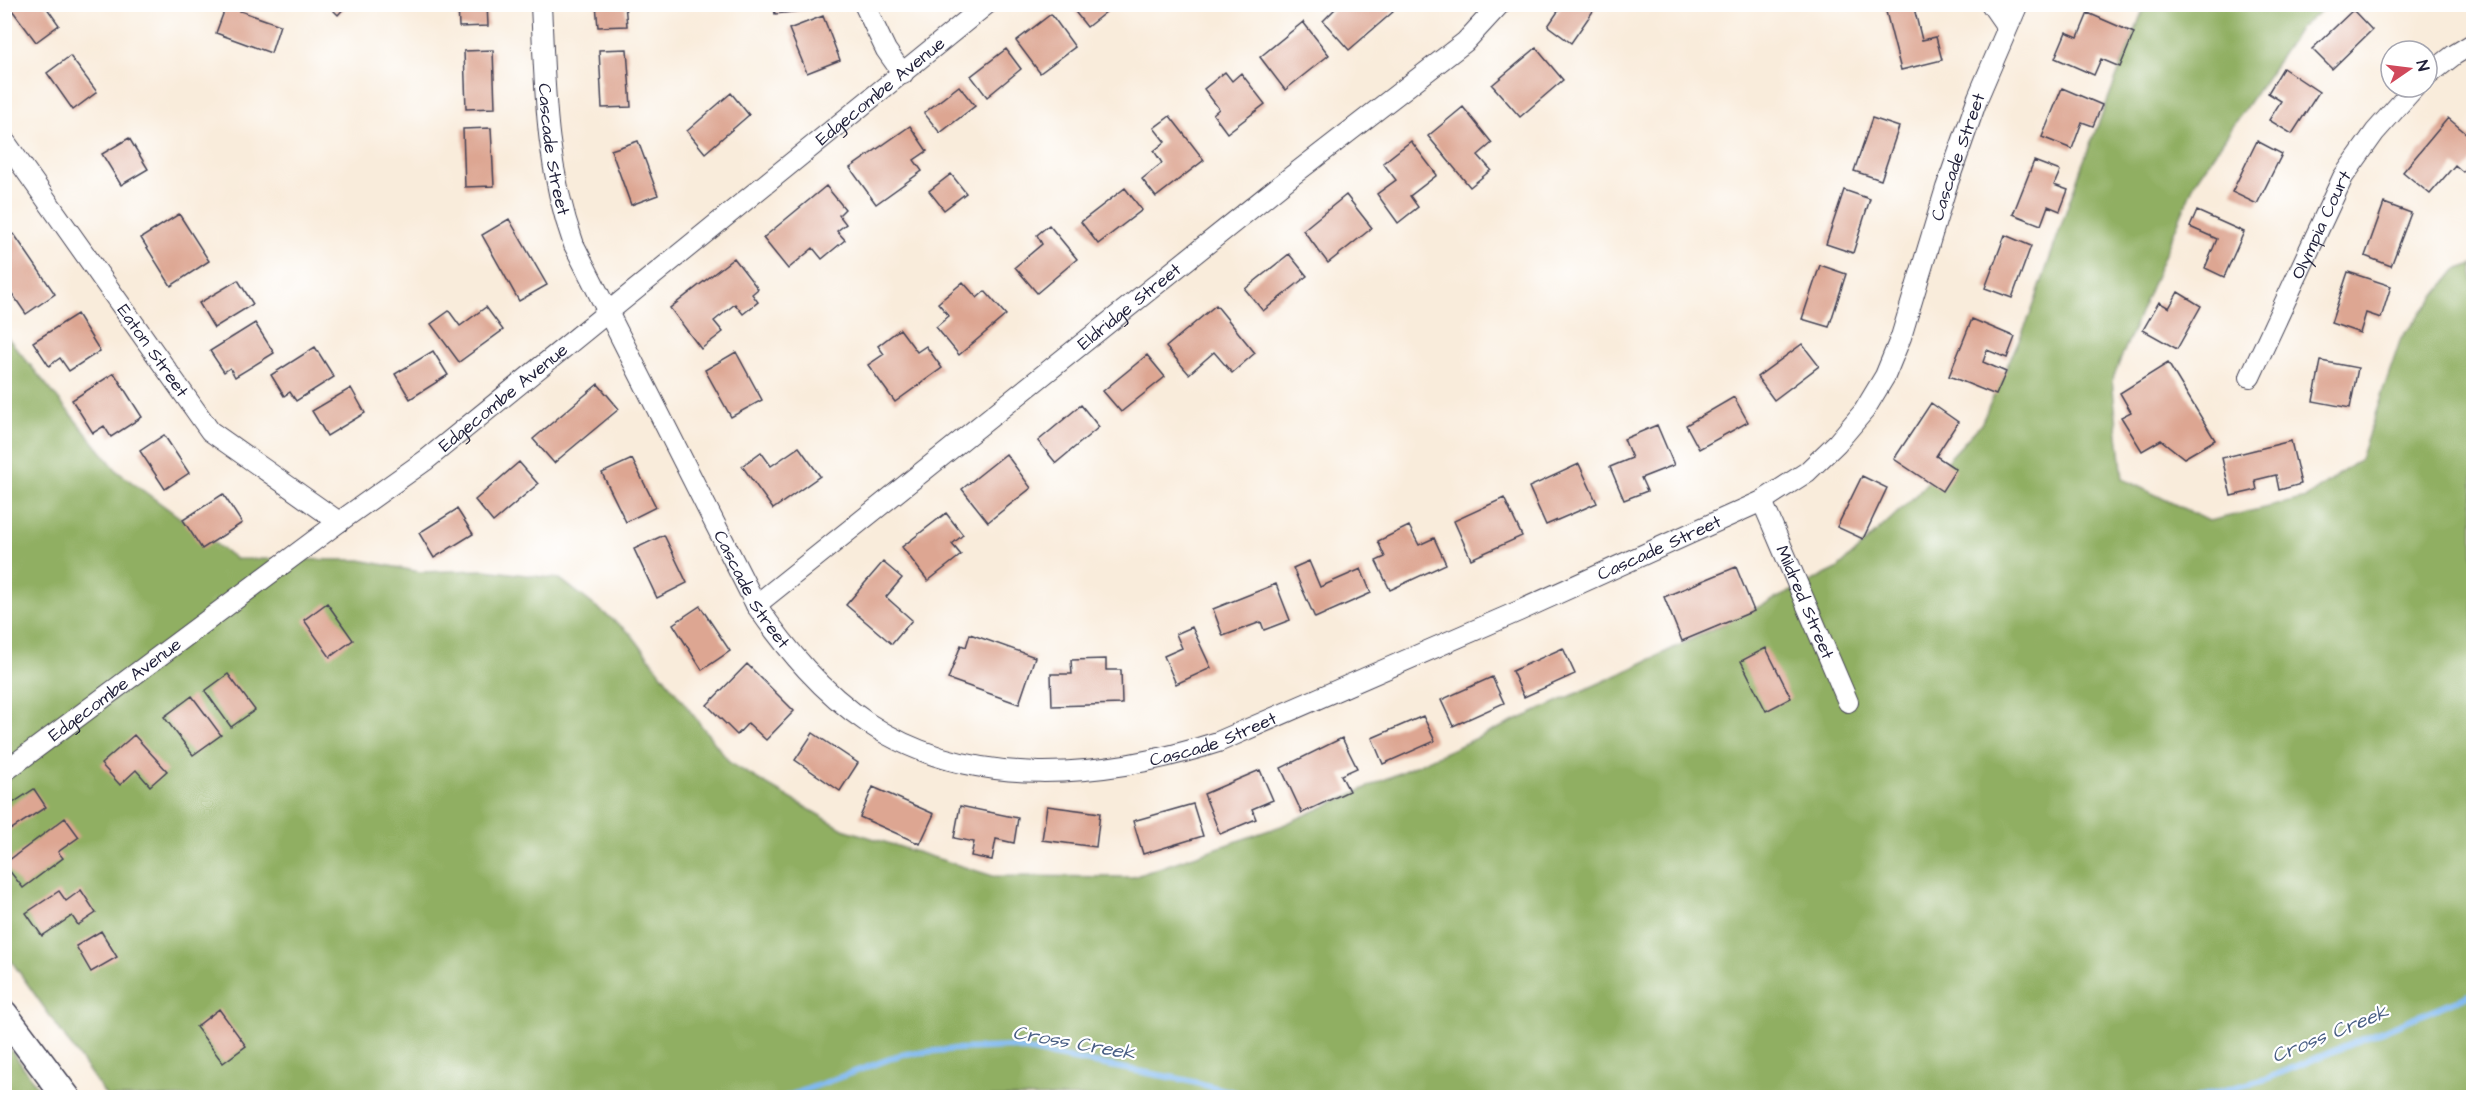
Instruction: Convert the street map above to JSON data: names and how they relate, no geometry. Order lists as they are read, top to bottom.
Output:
{
  "streets": {
    "street": [
      "Edgecombe Avenue",
      "Cascade Street",
      "Olympia Court",
      "Eldridge Street",
      "Eaton Street",
      "Mildred Street"
    ]
  },
  "crossings": [
    ["Edgecombe Avenue", "Cascade Street"],
    ["Edgecombe Avenue", "Eaton Street"],
    ["Cascade Street", "Eldridge Street"],
    ["Cascade Street", "Mildred Street"]
  ],
  "water": ["Cross Creek"],
  "north": "right"
}
